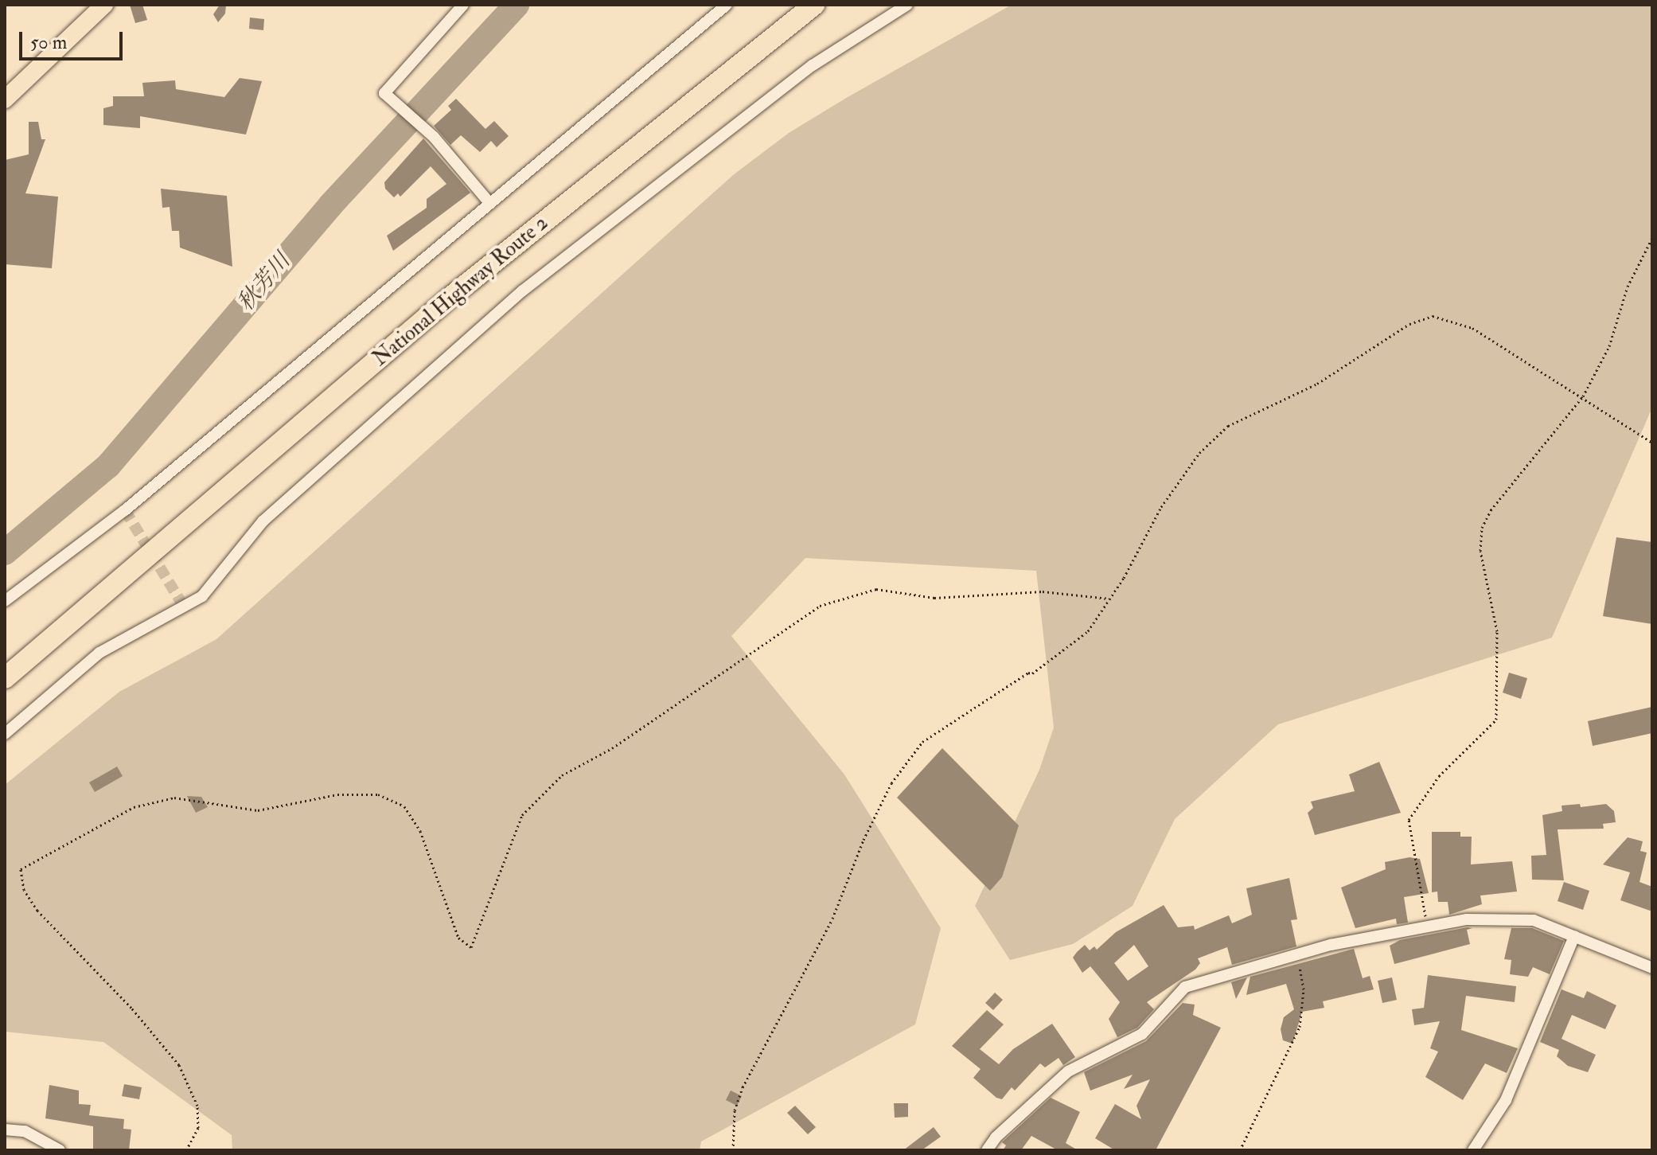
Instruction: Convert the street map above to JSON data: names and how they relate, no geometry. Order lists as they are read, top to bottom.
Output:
{
  "streets": {
    "highway": ["National Highway Route 2"]
  },
  "water": ["秋芳川"],
  "scale_bar": "50 m"
}
